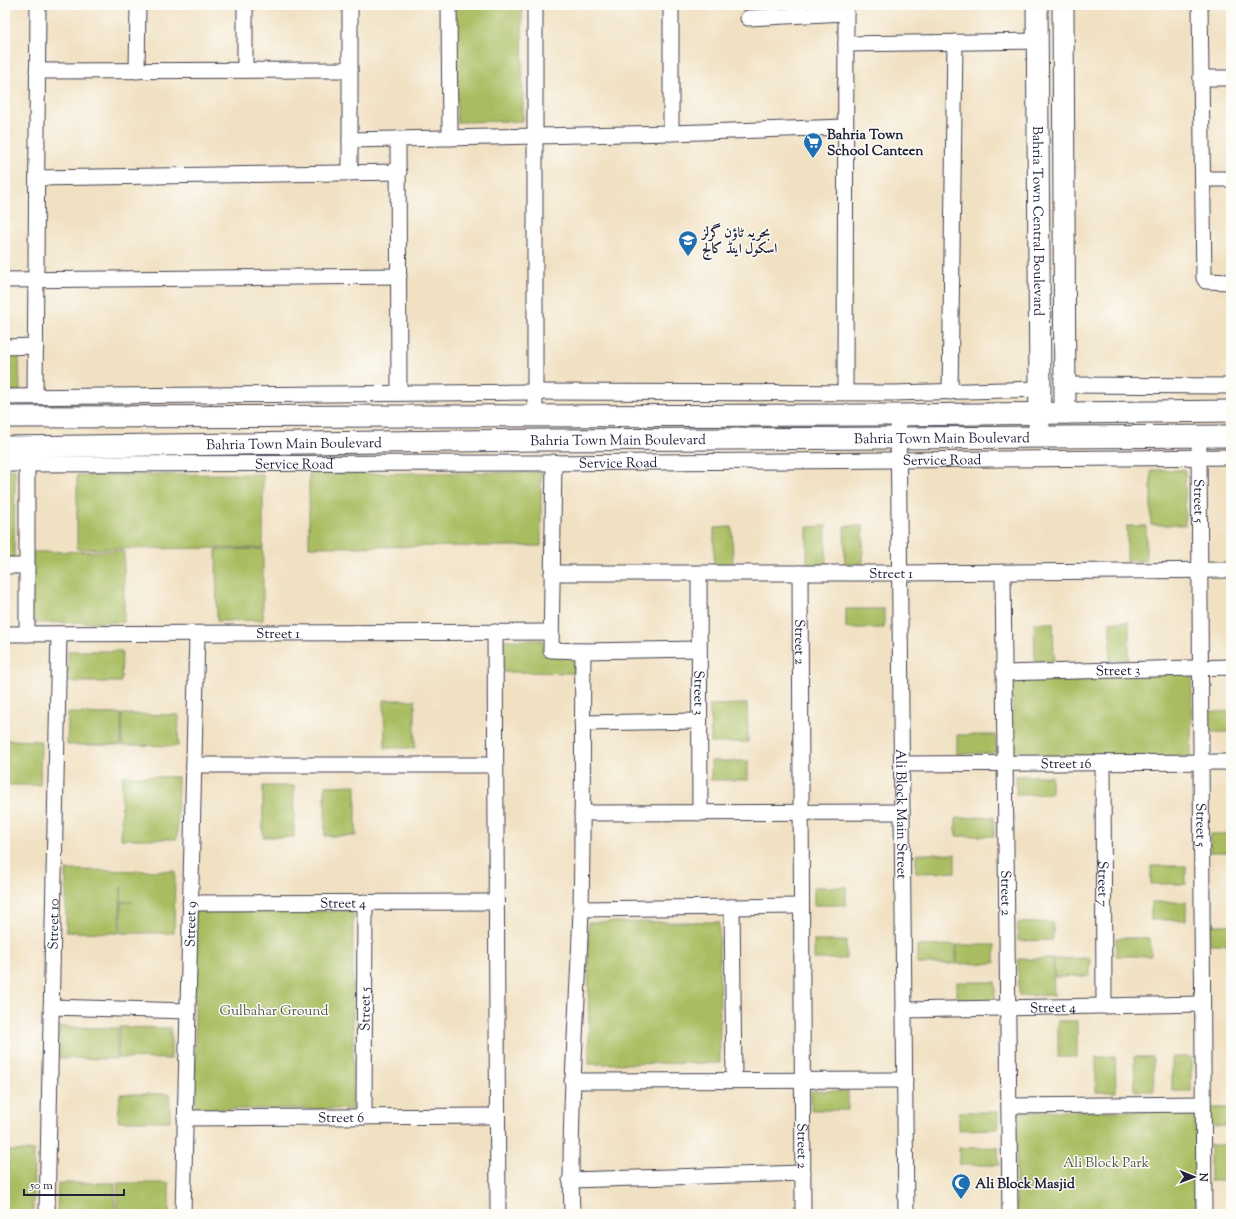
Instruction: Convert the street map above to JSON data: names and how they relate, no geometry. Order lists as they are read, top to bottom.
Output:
{
  "streets": {
    "main road": ["Bahria Town Central Boulevard", "Bahria Town Main Boulevard"],
    "street": [
      "Service Road",
      "Street 5",
      "Street 1",
      "Street 2",
      "Street 3",
      "Street 16",
      "Ali Block Main Street",
      "Street 7",
      "Street 4",
      "Street 10",
      "Street 9",
      "Street 6"
    ]
  },
  "crossings": [
    ["Bahria Town Central Boulevard", "Bahria Town Main Boulevard"],
    ["Bahria Town Main Boulevard", "Street 5"],
    ["Bahria Town Main Boulevard", "Ali Block Main Street"],
    ["Service Road", "Street 5"],
    ["Service Road", "Ali Block Main Street"],
    ["Street 5", "Street 1"],
    ["Street 5", "Street 3"],
    ["Street 5", "Street 16"],
    ["Street 5", "Street 4"],
    ["Street 5", "Street 6"],
    ["Street 1", "Street 2"],
    ["Street 1", "Street 3"],
    ["Street 1", "Ali Block Main Street"],
    ["Street 1", "Street 10"],
    ["Street 1", "Street 9"],
    ["Street 2", "Street 3"],
    ["Street 2", "Street 16"],
    ["Street 2", "Street 4"],
    ["Street 16", "Ali Block Main Street"],
    ["Street 16", "Street 7"],
    ["Ali Block Main Street", "Street 4"],
    ["Street 7", "Street 4"],
    ["Street 4", "Street 9"],
    ["Street 9", "Street 6"]
  ],
  "parks": ["Gulbahar Ground", "Ali Block Park"],
  "places": {
    "supermarket": ["Bahria Town School Canteen"],
    "school or university": ["بحریہ ٹاؤن گرلز اسکول اینڈ کالج"],
    "mosque": ["Ali Block Masjid"]
  },
  "scale_bar": "50 m",
  "north": "right"
}
